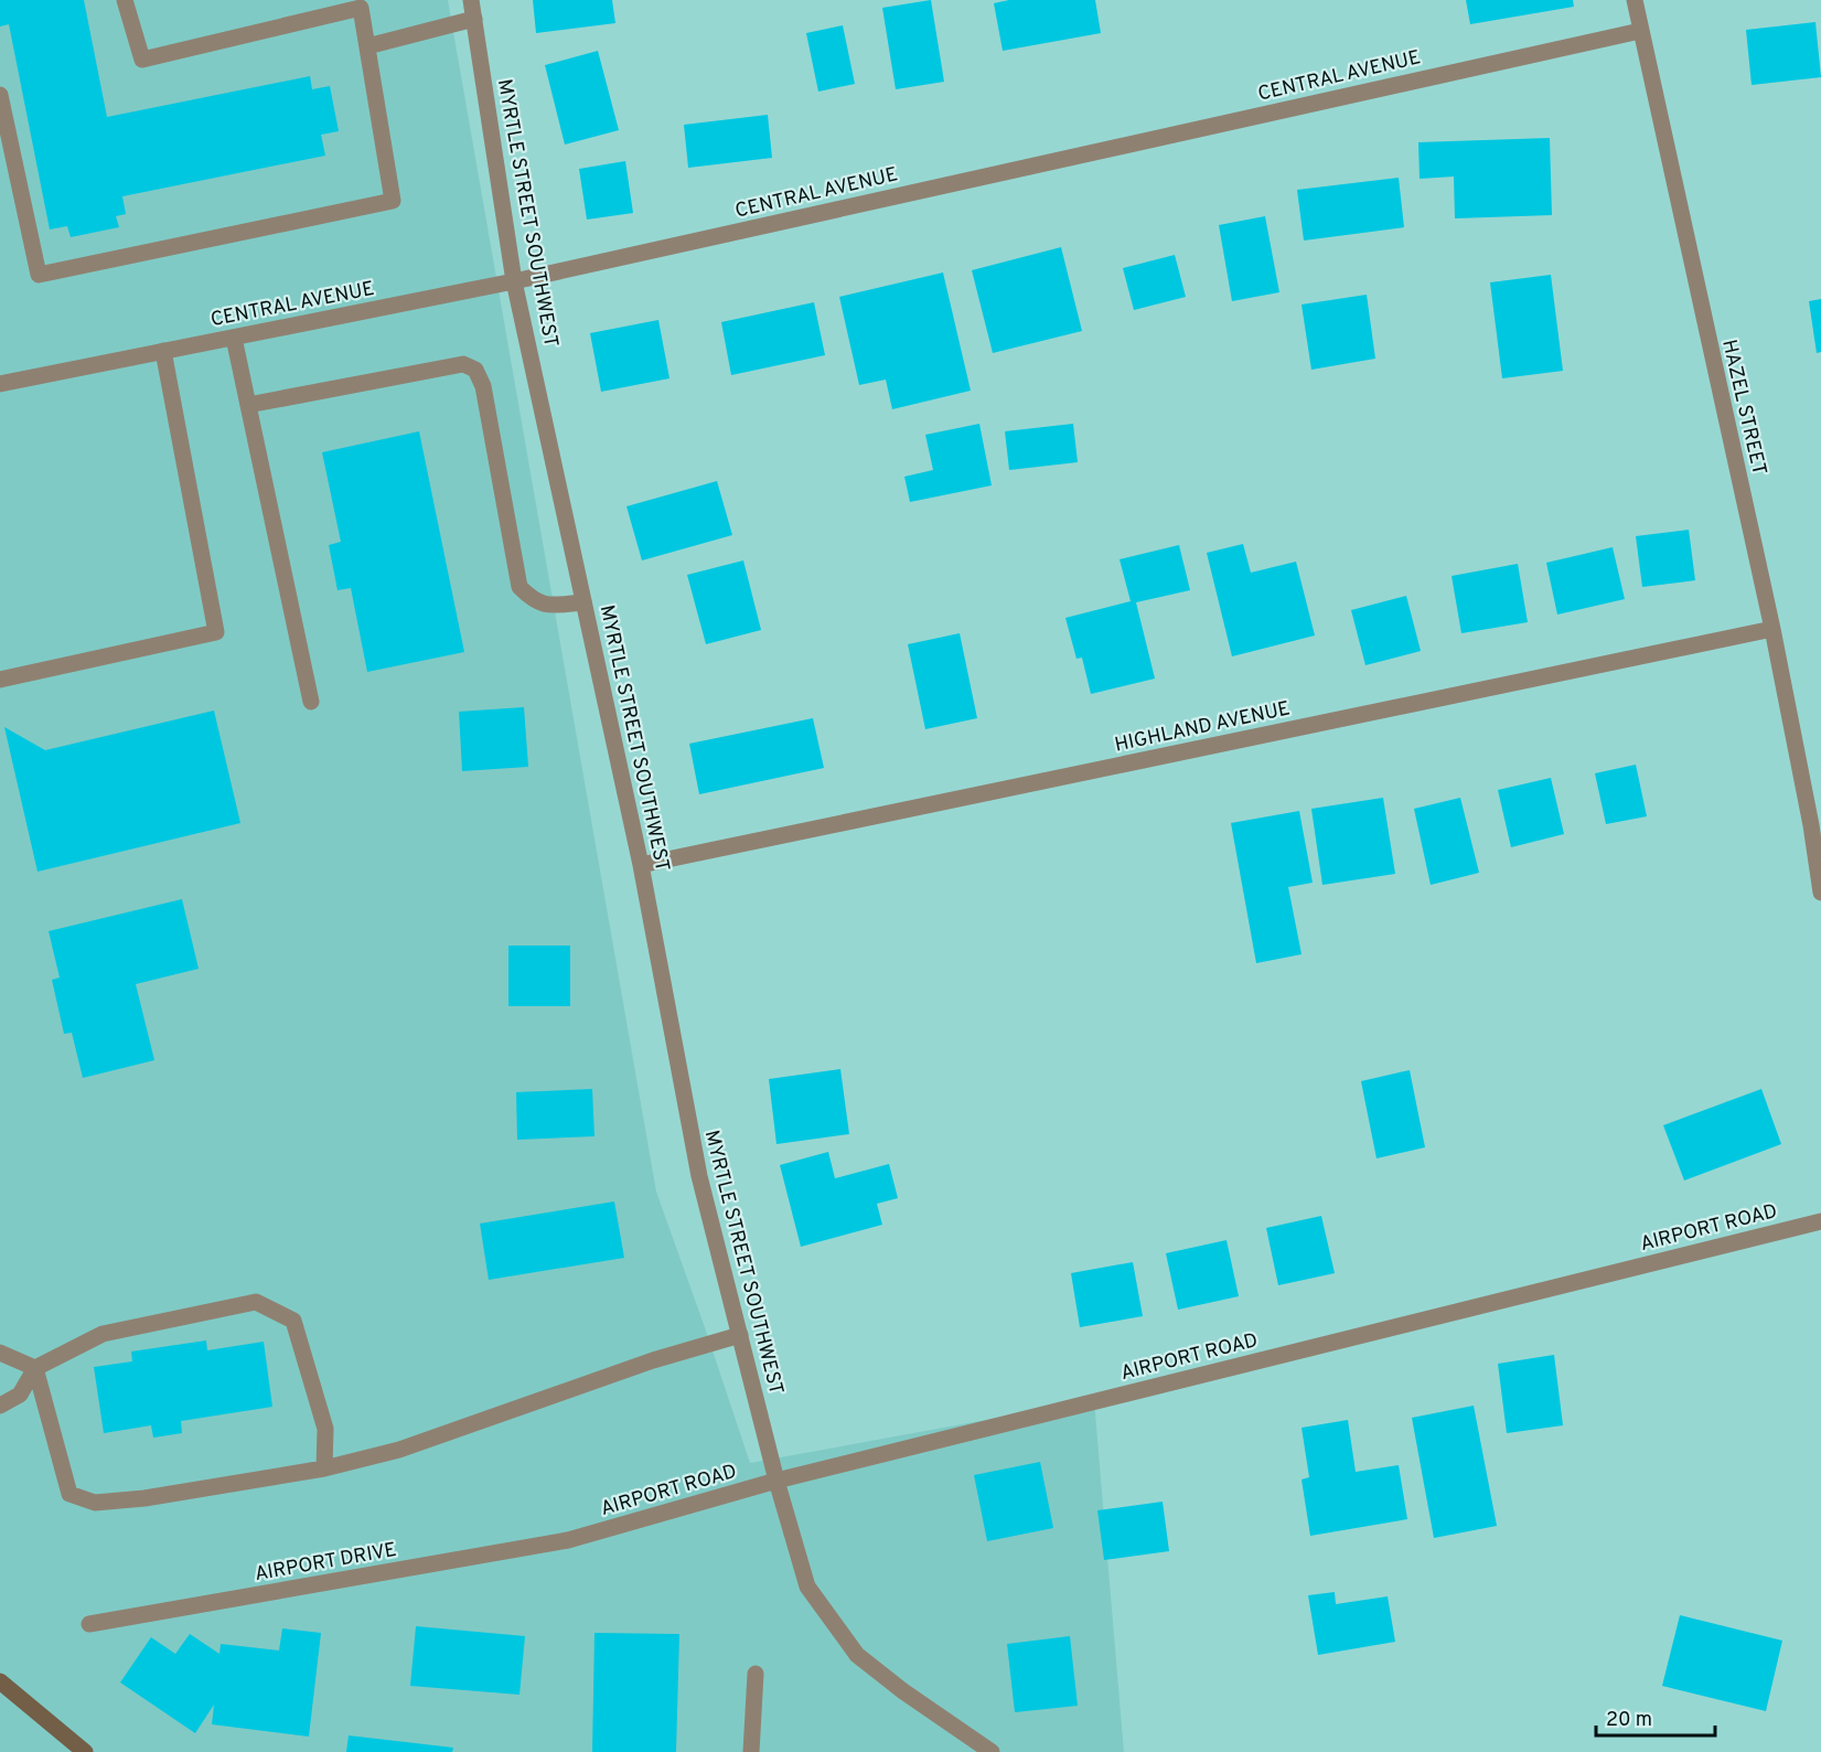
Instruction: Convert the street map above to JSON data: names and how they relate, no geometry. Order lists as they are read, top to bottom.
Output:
{
  "streets": {
    "street": [
      "CENTRAL AVENUE",
      "MYRTLE STREET SOUTHWEST",
      "HAZEL STREET",
      "HIGHLAND AVENUE",
      "AIRPORT ROAD",
      "AIRPORT DRIVE"
    ]
  },
  "crossings": [
    ["CENTRAL AVENUE", "MYRTLE STREET SOUTHWEST"],
    ["CENTRAL AVENUE", "HAZEL STREET"],
    ["MYRTLE STREET SOUTHWEST", "HIGHLAND AVENUE"],
    ["MYRTLE STREET SOUTHWEST", "AIRPORT ROAD"],
    ["HAZEL STREET", "HIGHLAND AVENUE"],
    ["AIRPORT ROAD", "AIRPORT DRIVE"]
  ],
  "scale_bar": "20 m"
}
